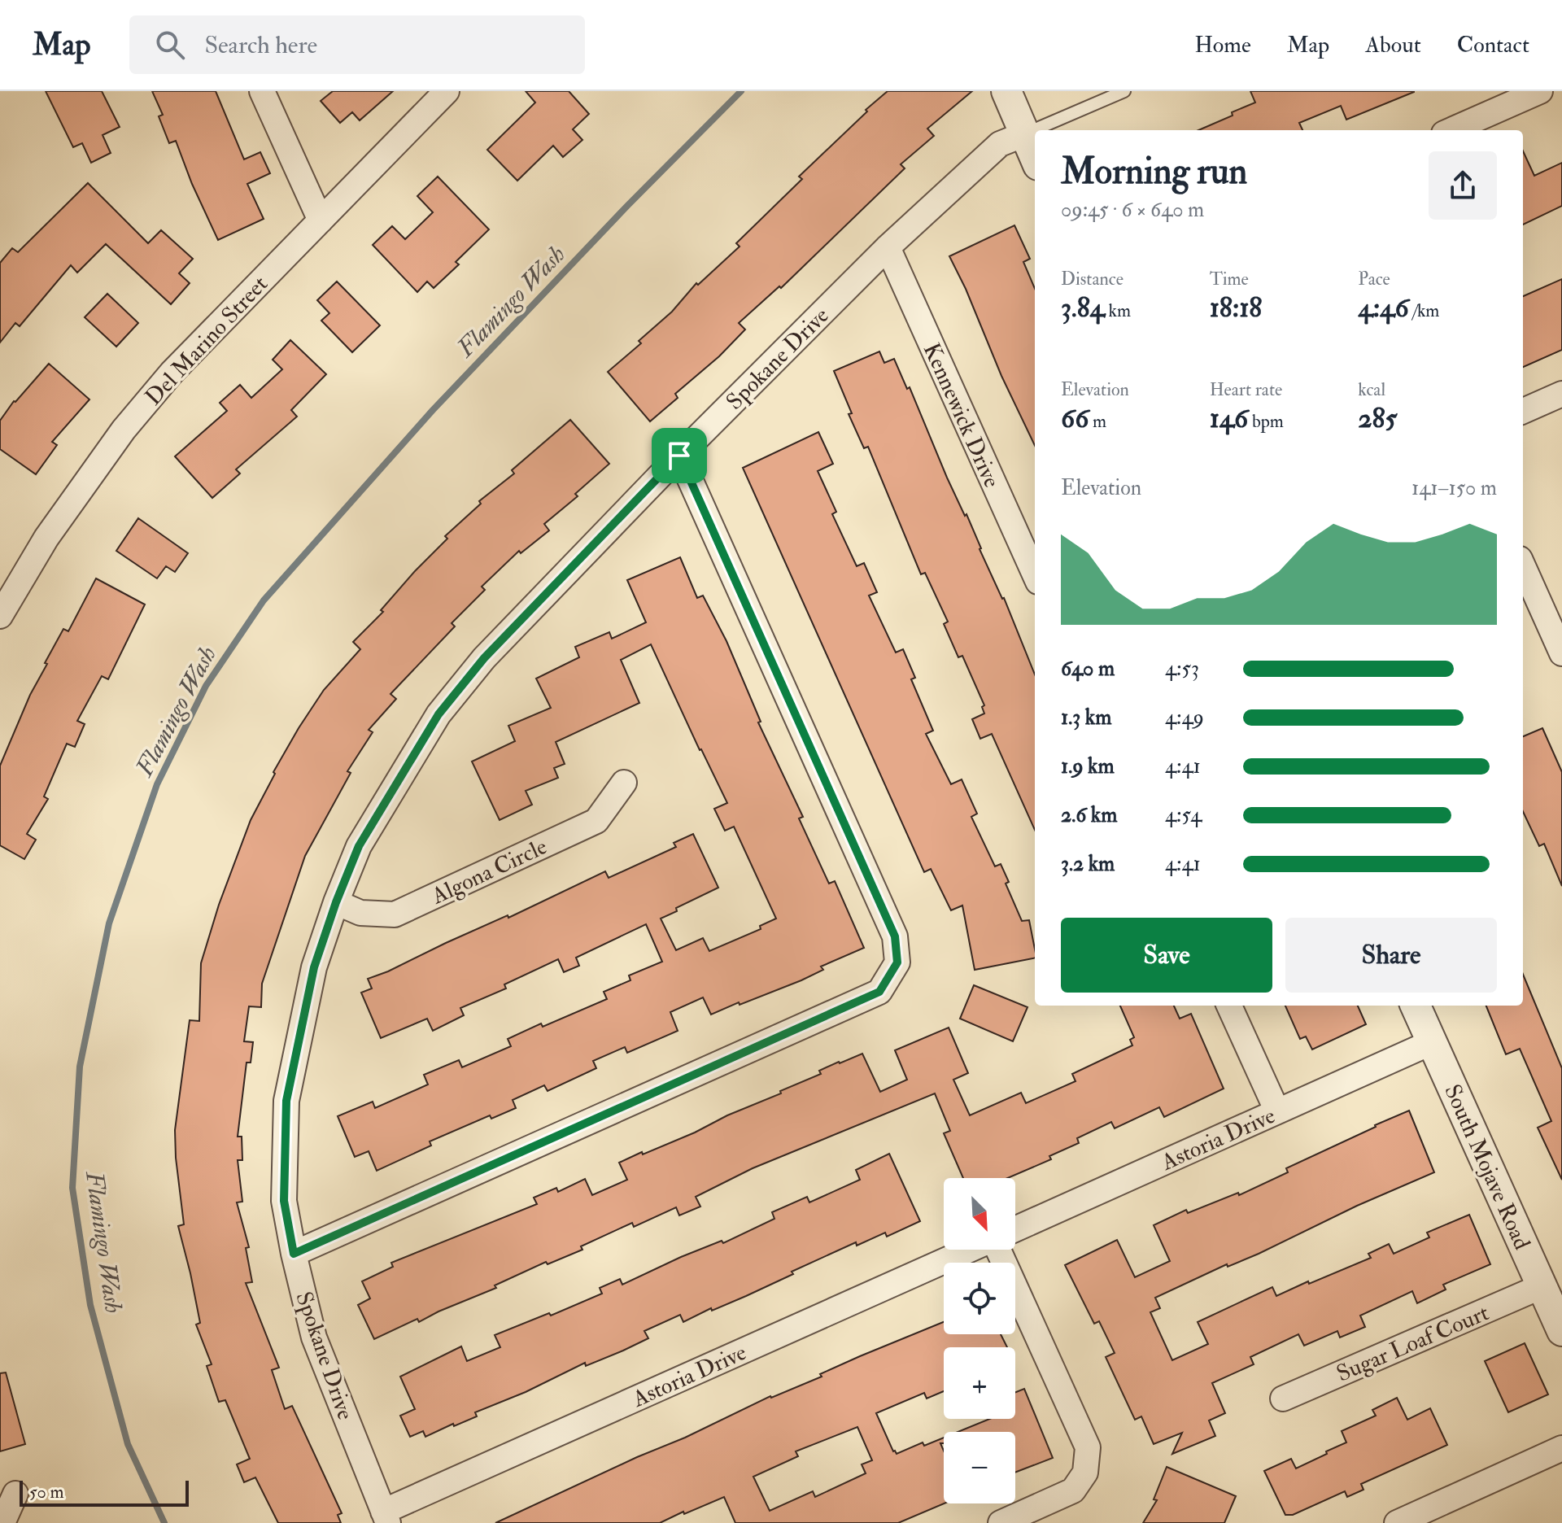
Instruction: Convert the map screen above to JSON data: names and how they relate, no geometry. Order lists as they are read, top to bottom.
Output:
{
  "streets": {
    "street": [
      "Del Marino Street",
      "Spokane Drive",
      "Kennewick Drive",
      "Algona Circle",
      "Astoria Drive",
      "South Mojave Road",
      "Sugar Loaf Court"
    ]
  },
  "crossings": [
    ["Spokane Drive", "Kennewick Drive"],
    ["Spokane Drive", "Algona Circle"],
    ["Spokane Drive", "Astoria Drive"],
    ["Astoria Drive", "South Mojave Road"],
    ["South Mojave Road", "Sugar Loaf Court"]
  ],
  "water": ["Flamingo Wash"],
  "scale_bar": "50 m",
  "north": "bottom right",
  "page": {
    "header": "Map",
    "search": "Search here",
    "nav": [
      "Home",
      "Map",
      "About",
      "Contact"
    ],
    "heading": ["Morning run", "09:45 · 6 × 640 m"],
    "stats": [
      ["Distance", "3.84 km"],
      ["Time", "18:18"],
      ["Pace", "4:46 /km"],
      ["Elevation", "66 m"],
      ["Heart rate", "146 bpm"],
      ["kcal", "285"]
    ],
    "chart": ["Elevation", "141–150 m"],
    "list": [
      {
        "name": "640 m",
        "note": "4:53"
      },
      {
        "name": "1.3 km",
        "note": "4:49"
      },
      {
        "name": "1.9 km",
        "note": "4:41"
      },
      {
        "name": "2.6 km",
        "note": "4:54"
      },
      {
        "name": "3.2 km",
        "note": "4:41"
      }
    ],
    "buttons": ["Save", "Share"],
    "map_buttons": ["+", "−"],
    "scale": "50 m"
  }
}
